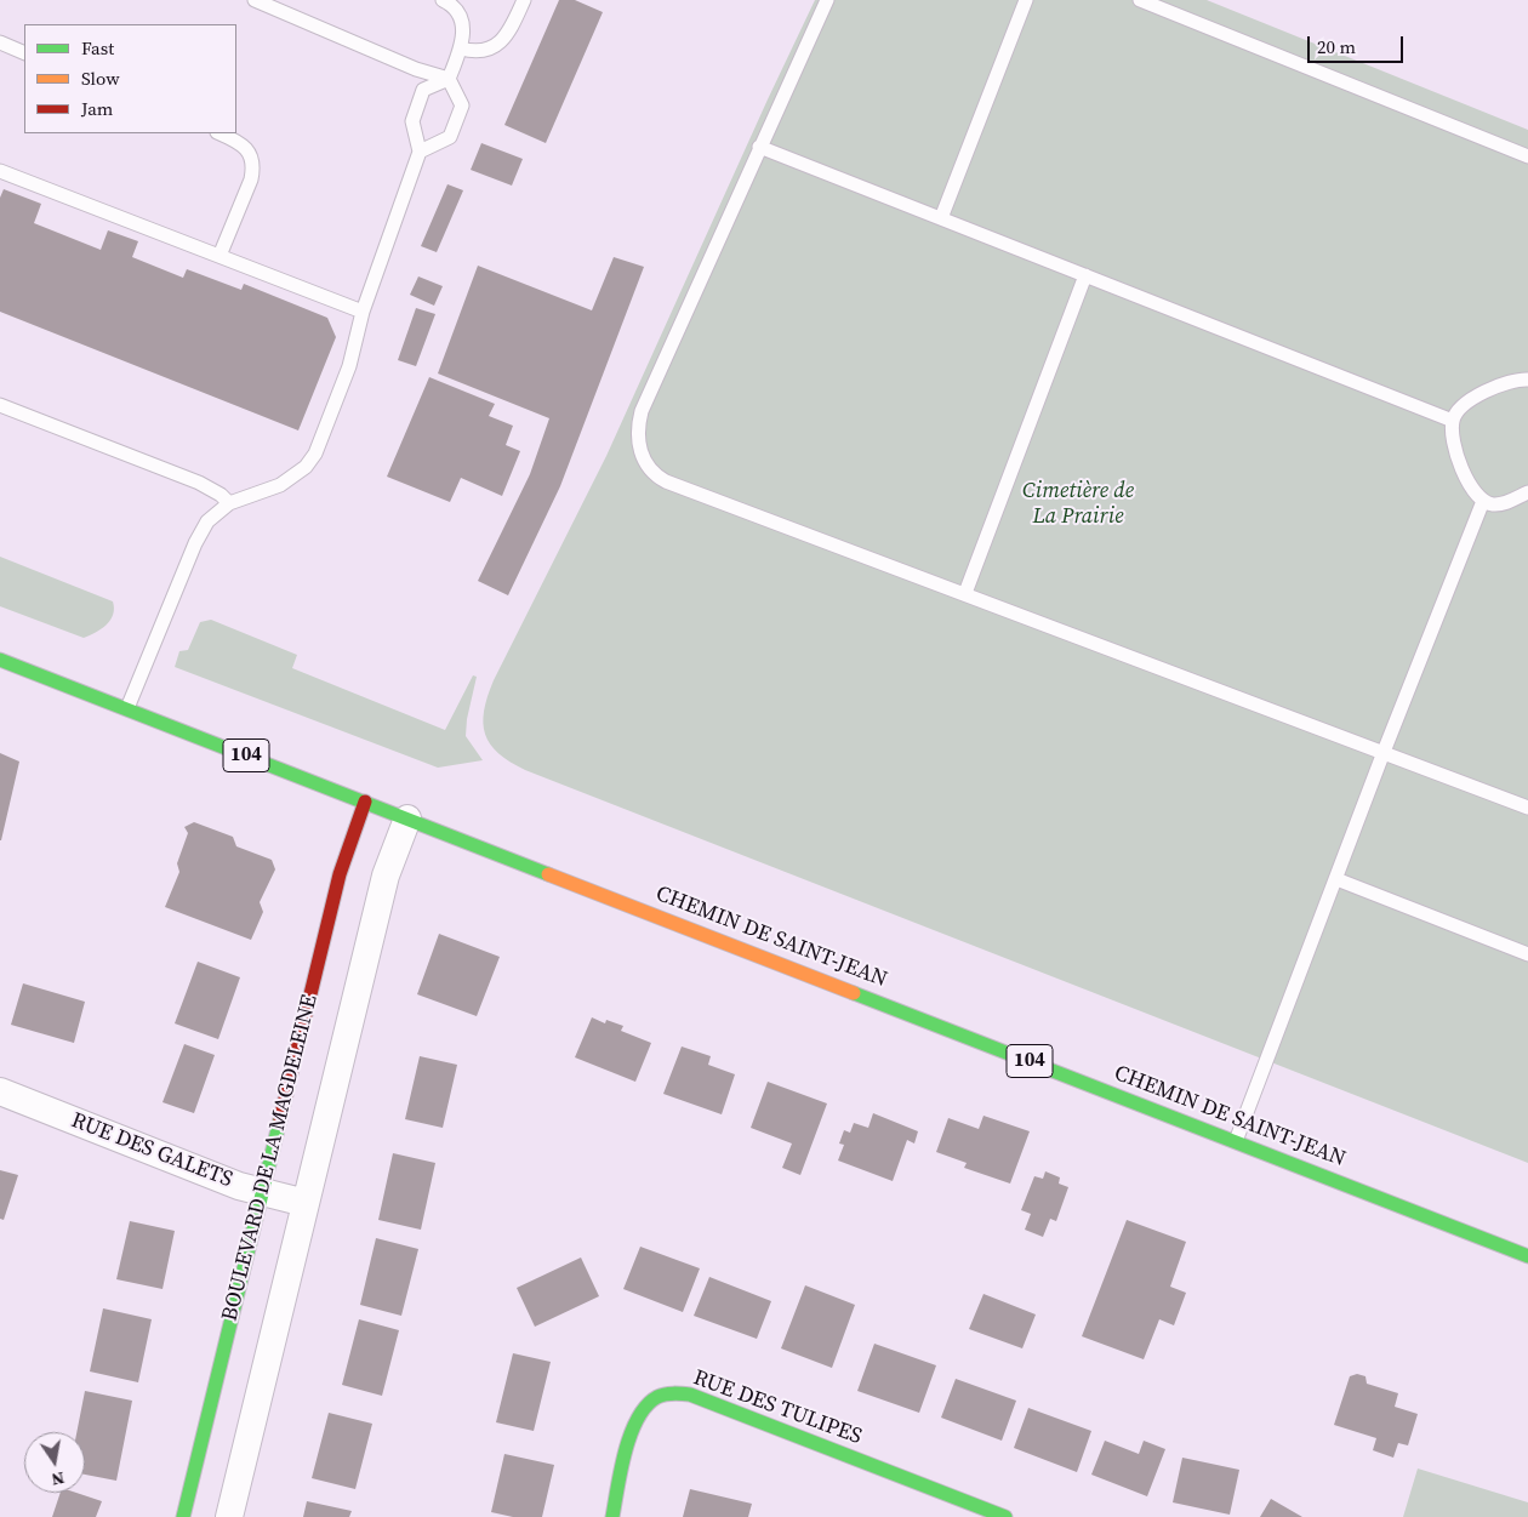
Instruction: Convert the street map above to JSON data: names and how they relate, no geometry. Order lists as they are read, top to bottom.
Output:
{
  "streets": {
    "main road": [
      "104",
      "CHEMIN DE SAINT-JEAN",
      "BOULEVARD DE LA MAGDELEINE",
      "RUE DES TULIPES"
    ],
    "street": ["RUE DES GALETS"]
  },
  "crossings": [
    ["CHEMIN DE SAINT-JEAN", "BOULEVARD DE LA MAGDELEINE"],
    ["RUE DES GALETS", "BOULEVARD DE LA MAGDELEINE"]
  ],
  "parks": ["Cimetière de La Prairie"],
  "legend": ["Fast", "Slow", "Jam"],
  "scale_bar": "20 m",
  "north": "bottom"
}
